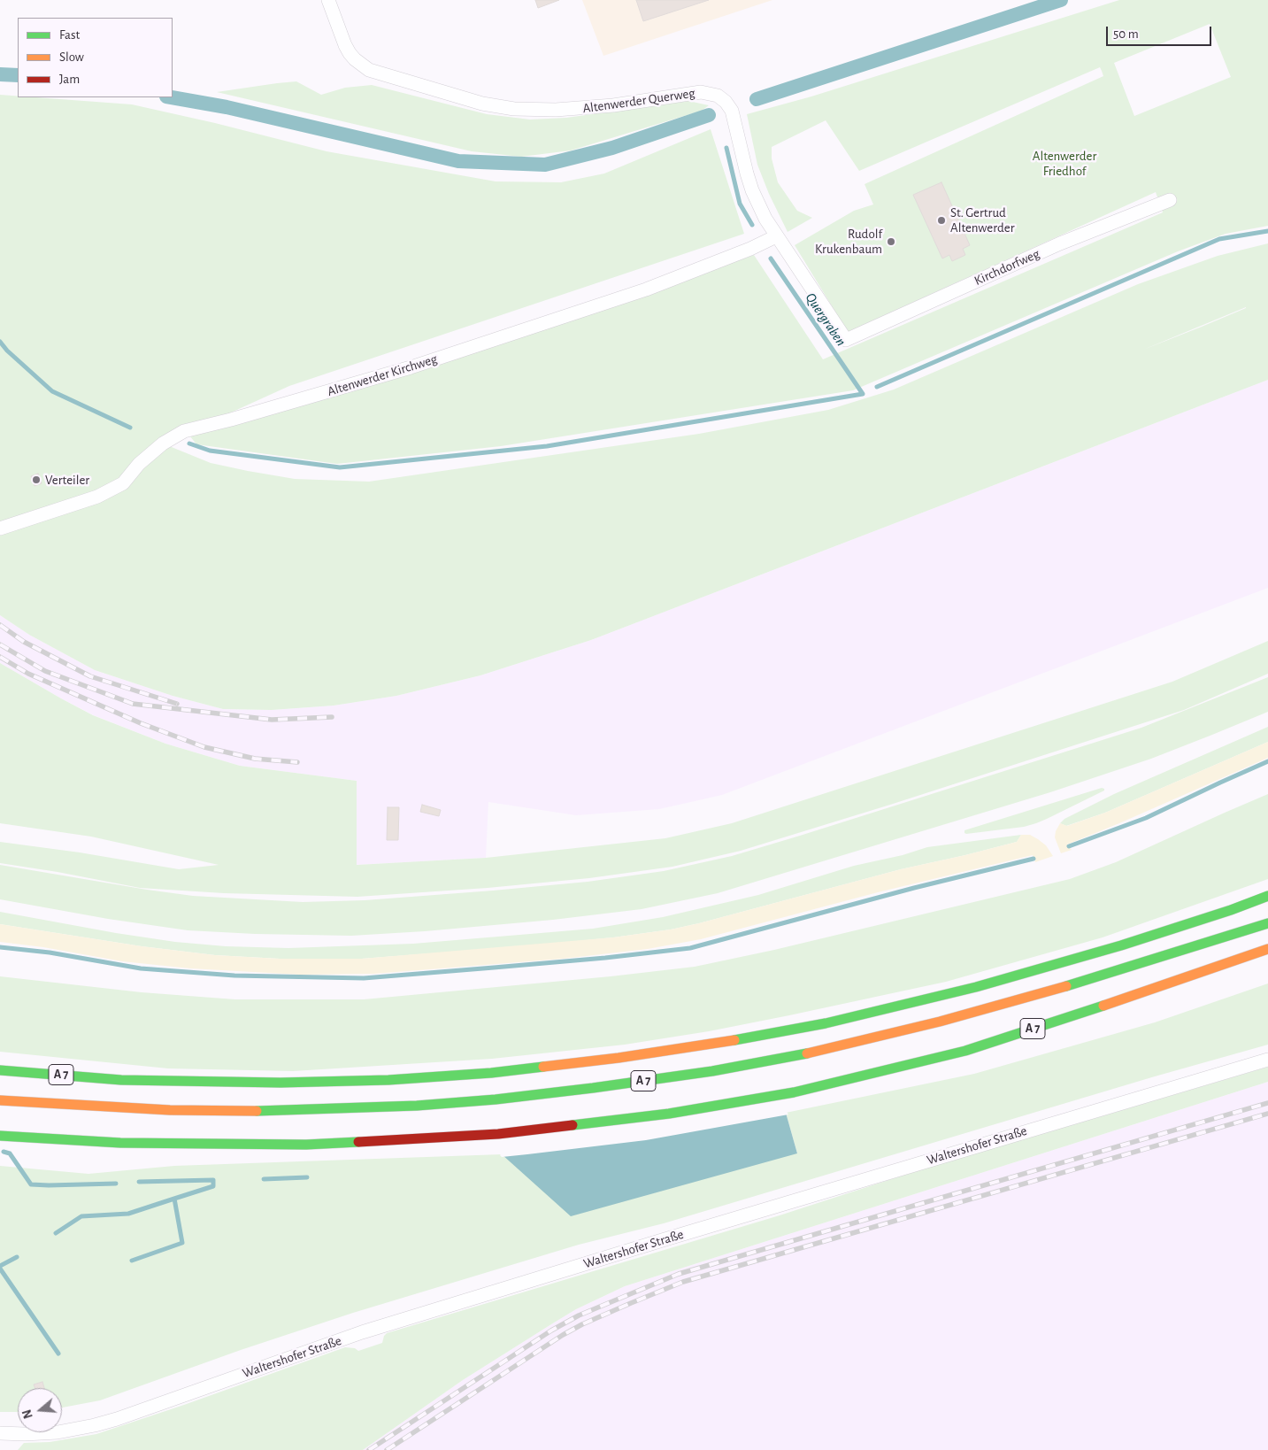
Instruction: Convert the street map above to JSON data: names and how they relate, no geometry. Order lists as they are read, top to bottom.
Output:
{
  "streets": {
    "highway": ["A 7"],
    "street": [
      "Altenwerder Querweg",
      "Kirchdorfweg",
      "Altenwerder Kirchweg",
      "Waltershofer Straße"
    ]
  },
  "crossings": [
    ["Altenwerder Querweg", "Kirchdorfweg"],
    ["Altenwerder Querweg", "Altenwerder Kirchweg"]
  ],
  "water": ["Quergraben"],
  "parks": ["Altenwerder Friedhof"],
  "places": ["St. Gertrud Altenwerder", "Rudolf Krukenbaum", "Verteiler"],
  "legend": ["Fast", "Slow", "Jam"],
  "scale_bar": "50 m",
  "north": "left"
}
